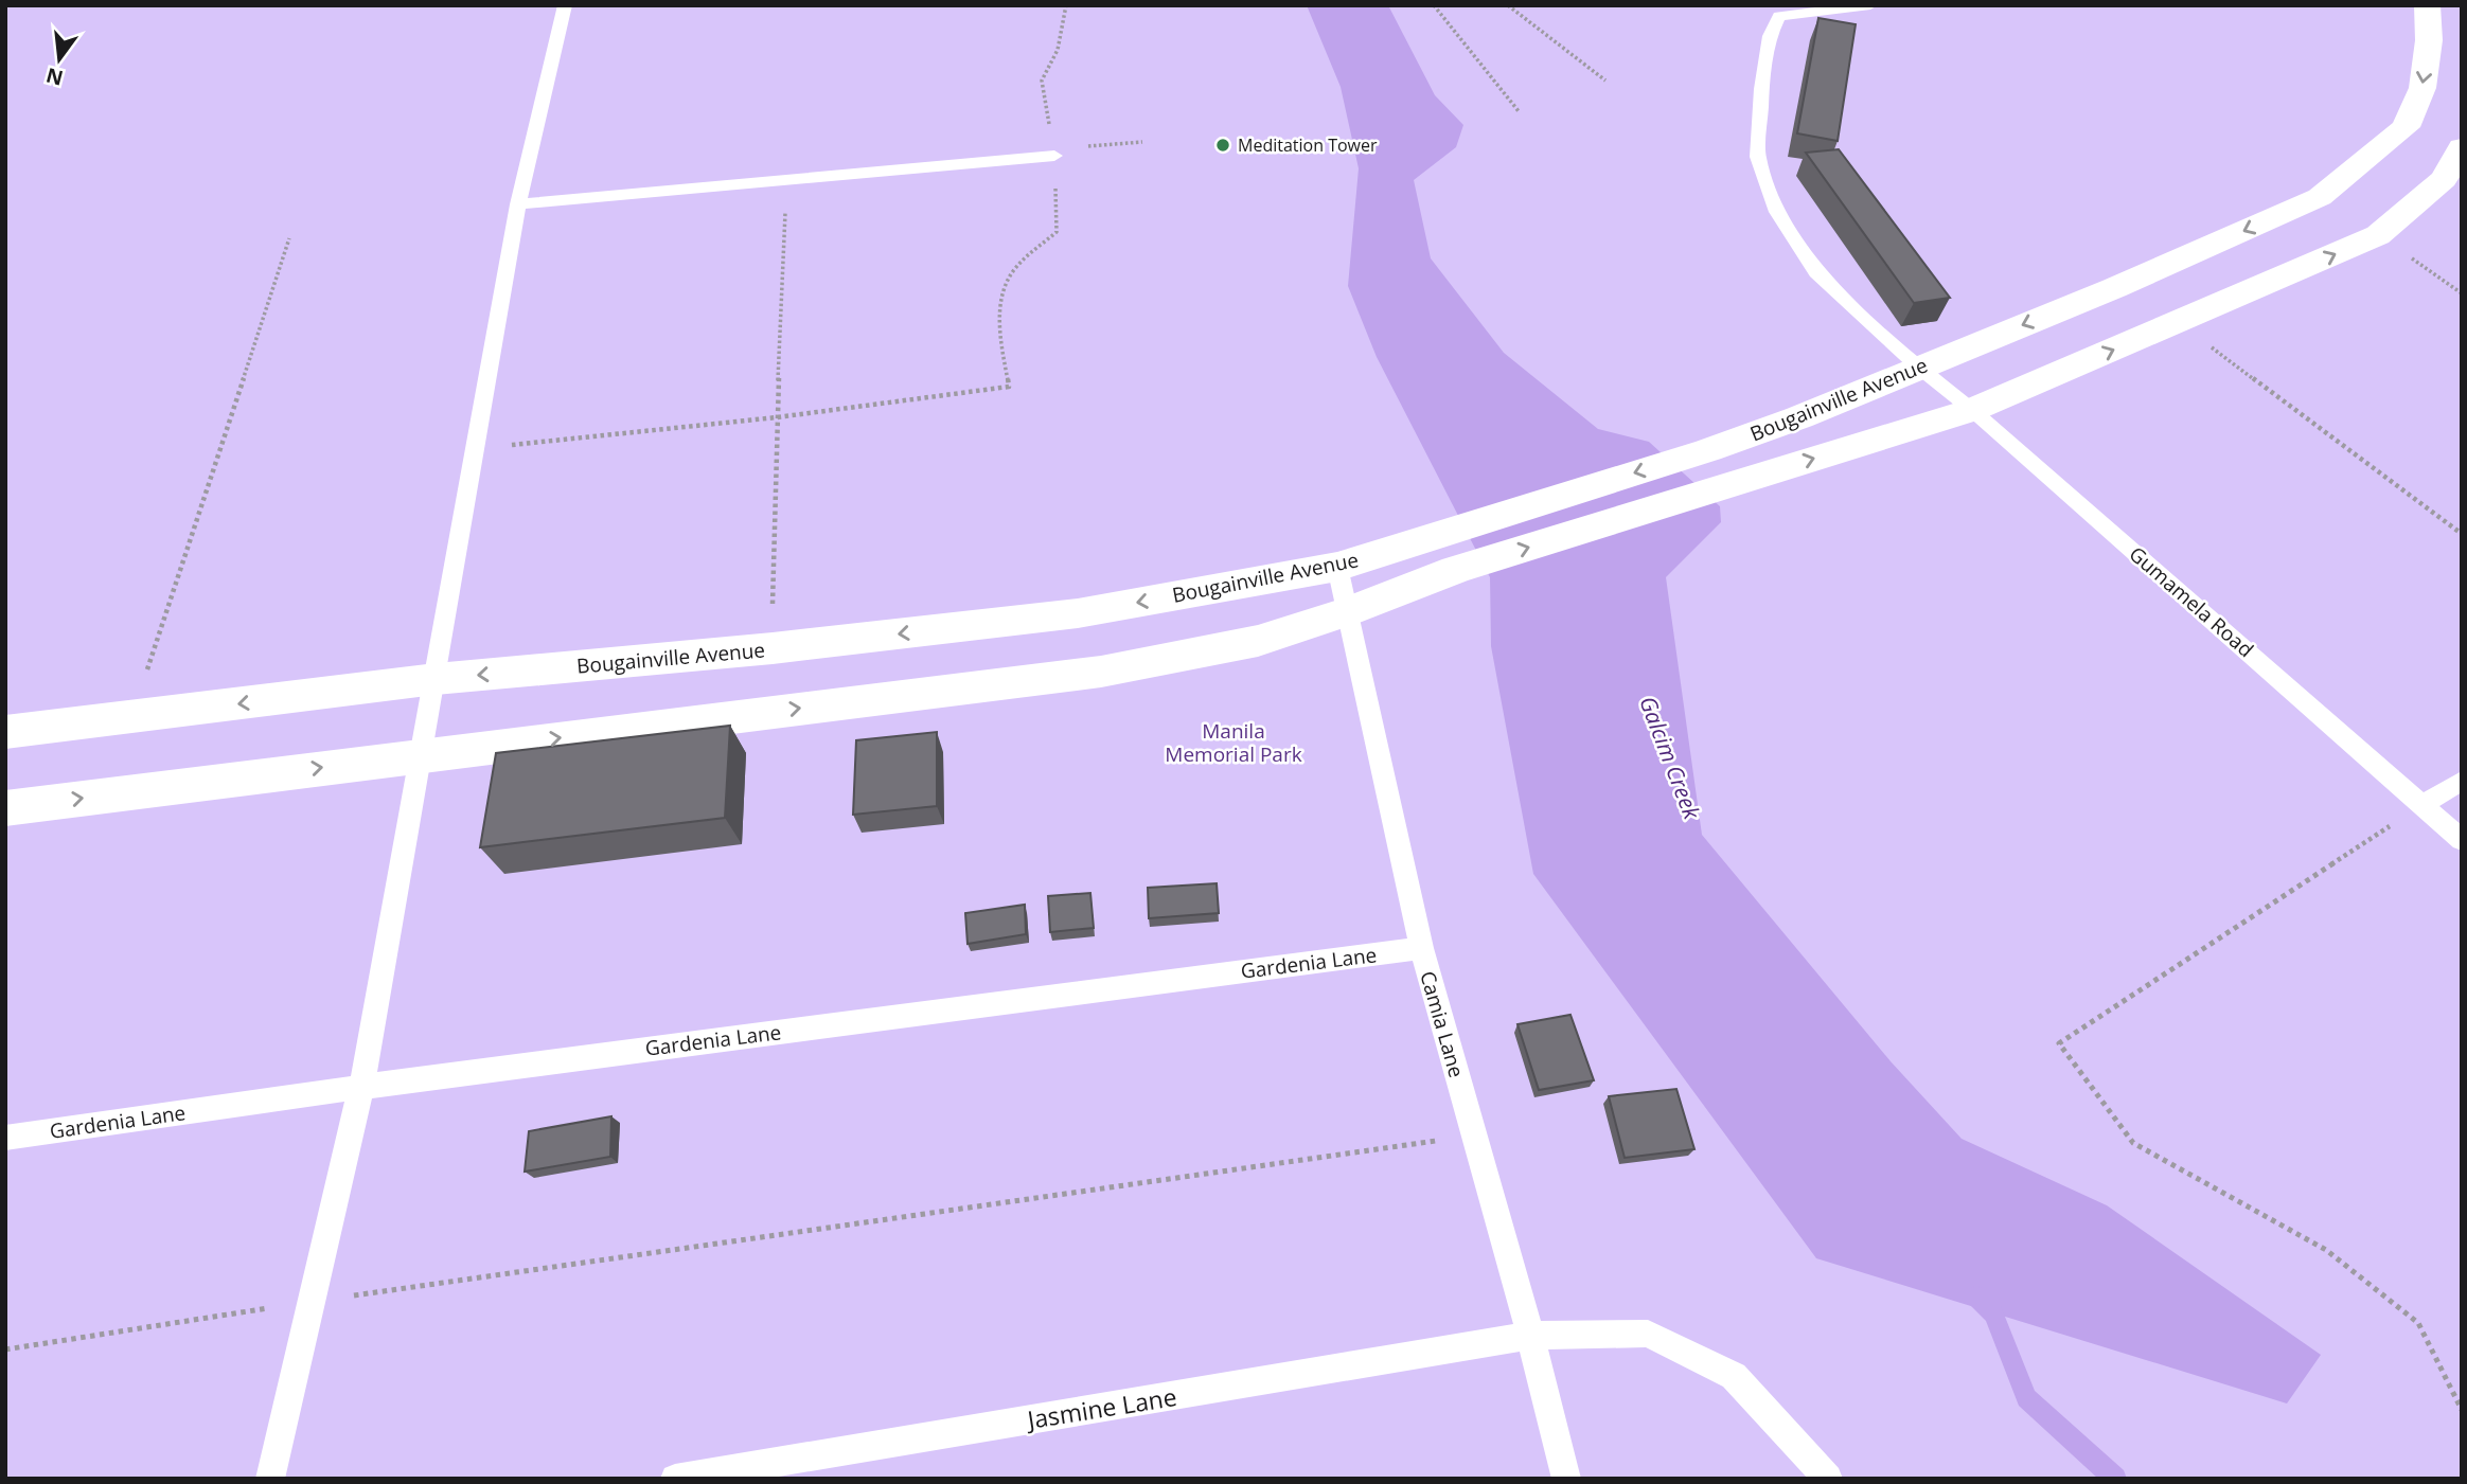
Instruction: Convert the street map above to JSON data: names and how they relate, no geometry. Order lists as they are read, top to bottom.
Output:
{
  "streets": {
    "street": ["Bougainville Avenue"],
    "lane": [
      "Gumamela Road",
      "Gardenia Lane",
      "Camia Lane",
      "Jasmine Lane"
    ]
  },
  "crossings": [
    ["Bougainville Avenue", "Gumamela Road"],
    ["Bougainville Avenue", "Camia Lane"],
    ["Gardenia Lane", "Camia Lane"],
    ["Camia Lane", "Jasmine Lane"]
  ],
  "water": ["Galcim Creek"],
  "parks": ["Manila Memorial Park"],
  "places": ["Meditation Tower"],
  "north": "bottom"
}
